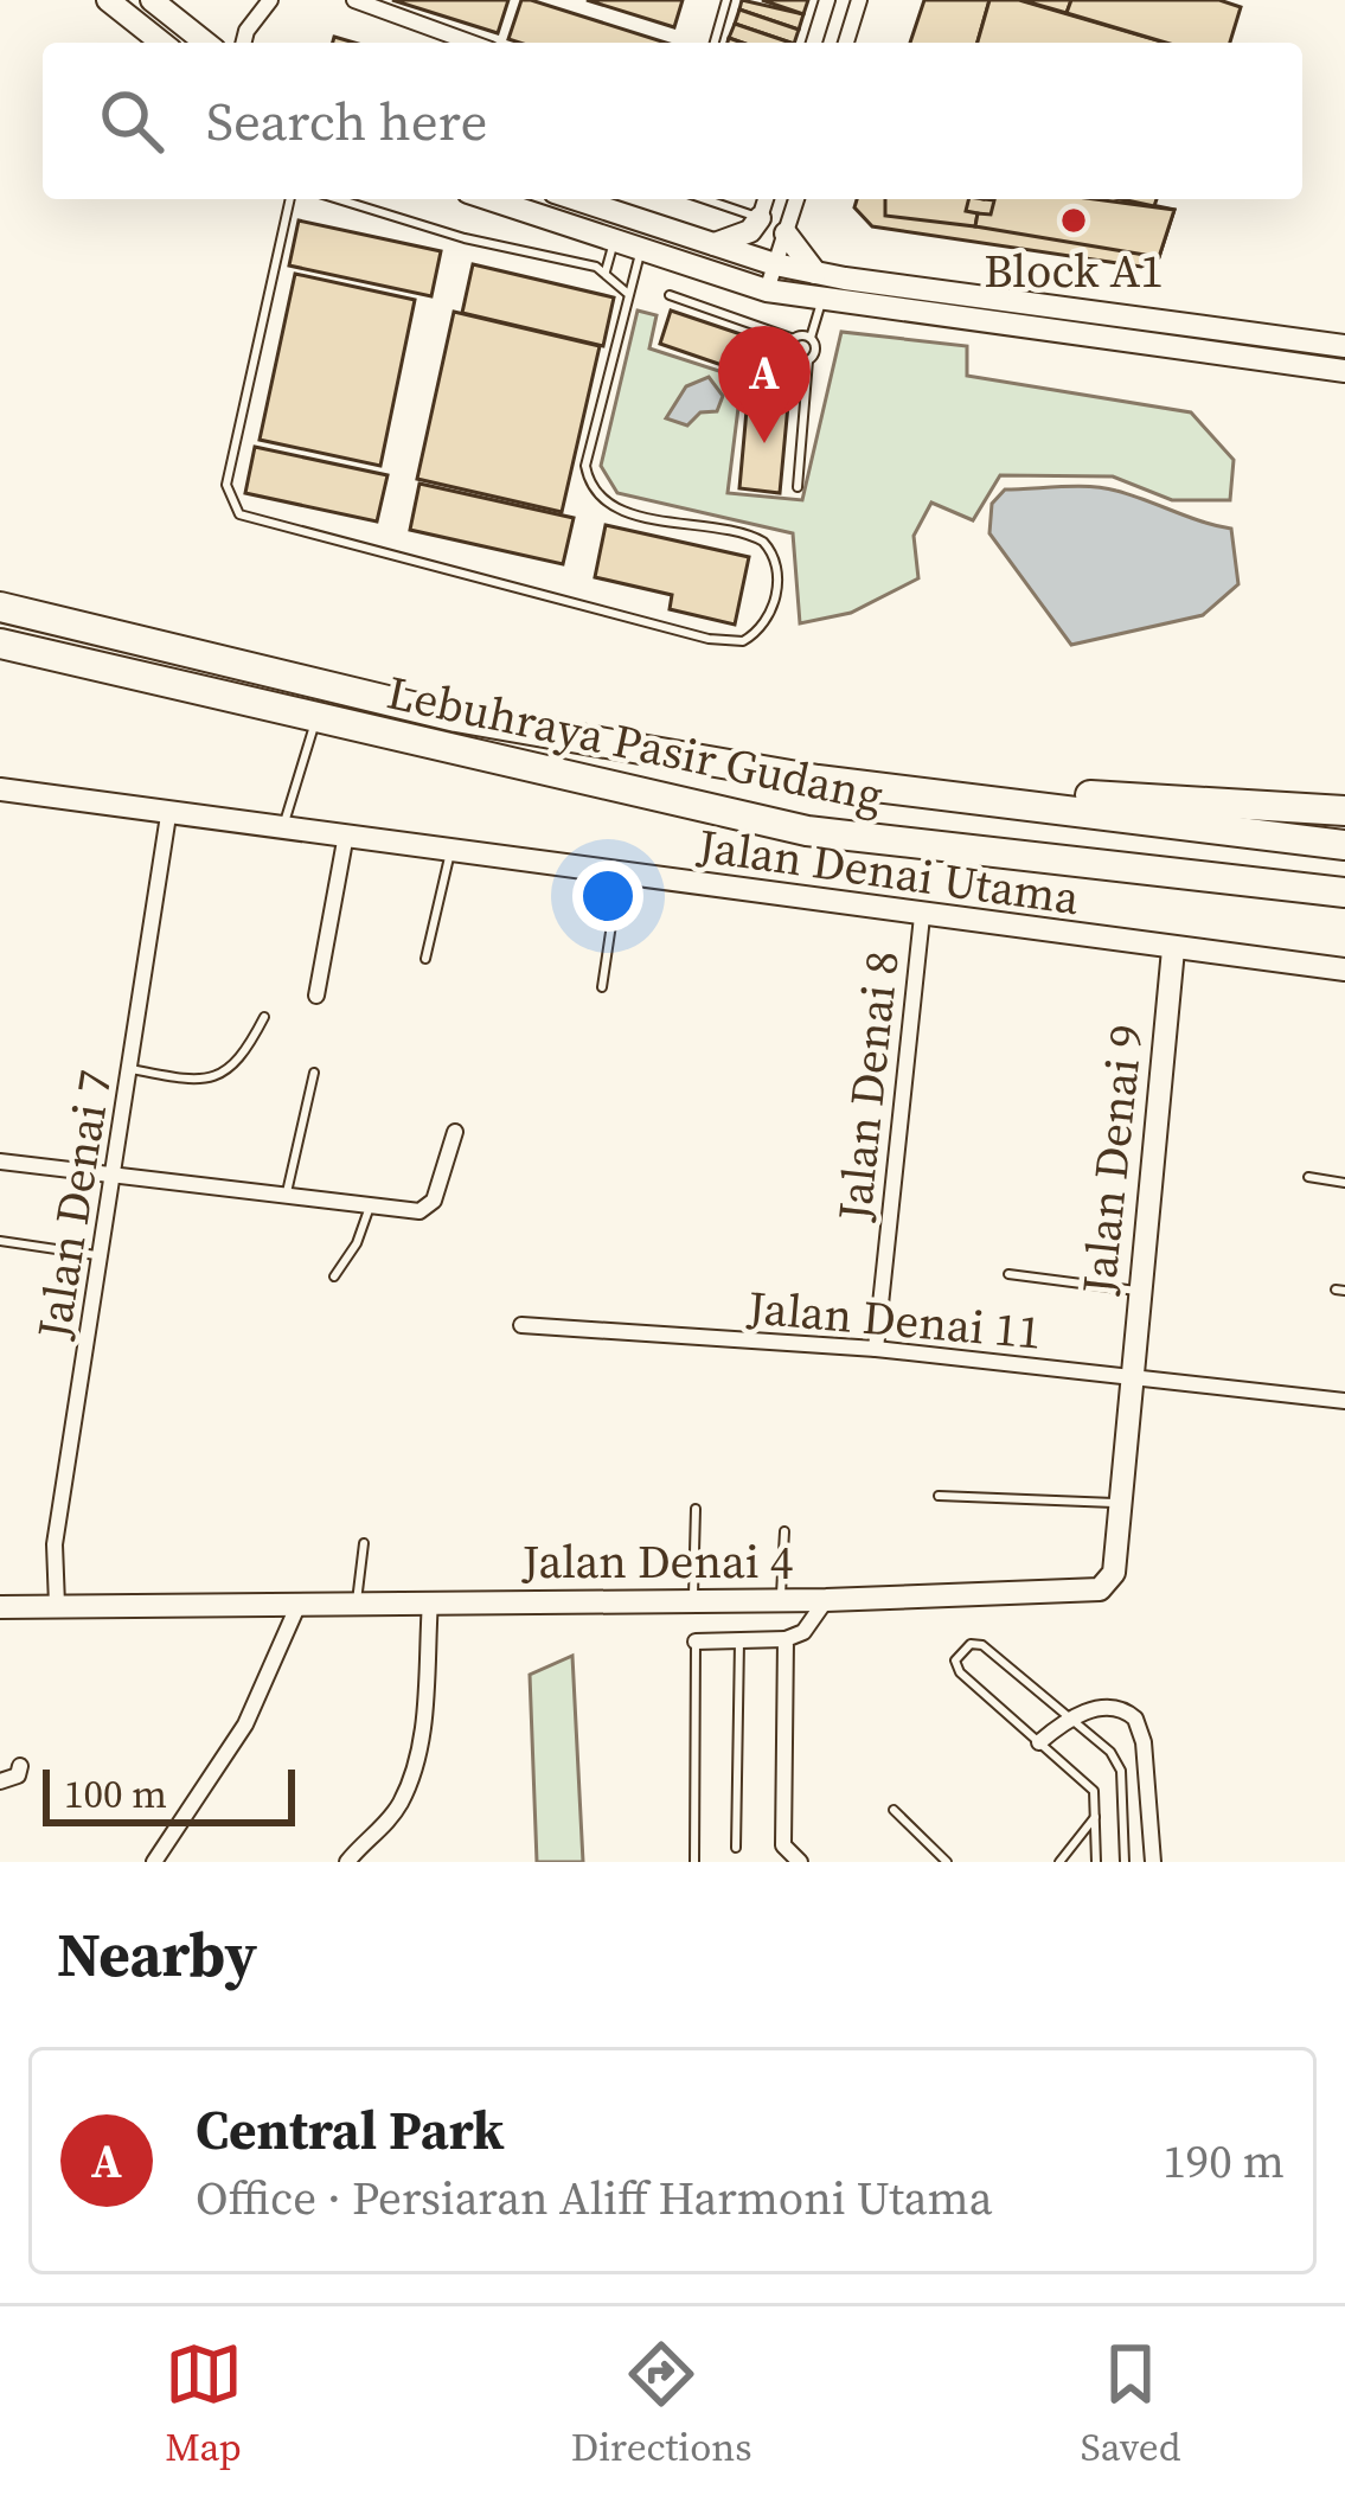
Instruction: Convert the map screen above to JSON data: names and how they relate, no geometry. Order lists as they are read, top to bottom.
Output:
{
  "streets": {
    "highway": ["Lebuhraya Pasir Gudang"],
    "street": [
      "Jalan Denai Utama",
      "Jalan Denai 8",
      "Jalan Denai 9",
      "Jalan Denai 7",
      "Jalan Denai 11",
      "Jalan Denai 4"
    ]
  },
  "crossings": [
    ["Jalan Denai Utama", "Jalan Denai 8"],
    ["Jalan Denai Utama", "Jalan Denai 9"],
    ["Jalan Denai Utama", "Jalan Denai 7"],
    ["Jalan Denai 8", "Jalan Denai 11"],
    ["Jalan Denai 9", "Jalan Denai 11"],
    ["Jalan Denai 9", "Jalan Denai 4"],
    ["Jalan Denai 7", "Jalan Denai 4"],
    ["Jalan Denai 11", "Jalan Denai 4"]
  ],
  "places": ["Block A1"],
  "scale_bar": "100 m",
  "page": {
    "search": "Search here",
    "pins": "A",
    "scale": "100 m",
    "heading": "Nearby",
    "list": [
      {
        "mark": "A",
        "name": "Central Park",
        "note": "Office · Persiaran Aliff Harmoni Utama",
        "value": "190 m"
      }
    ],
    "nav": ["Map", "Directions", "Saved"]
  }
}
